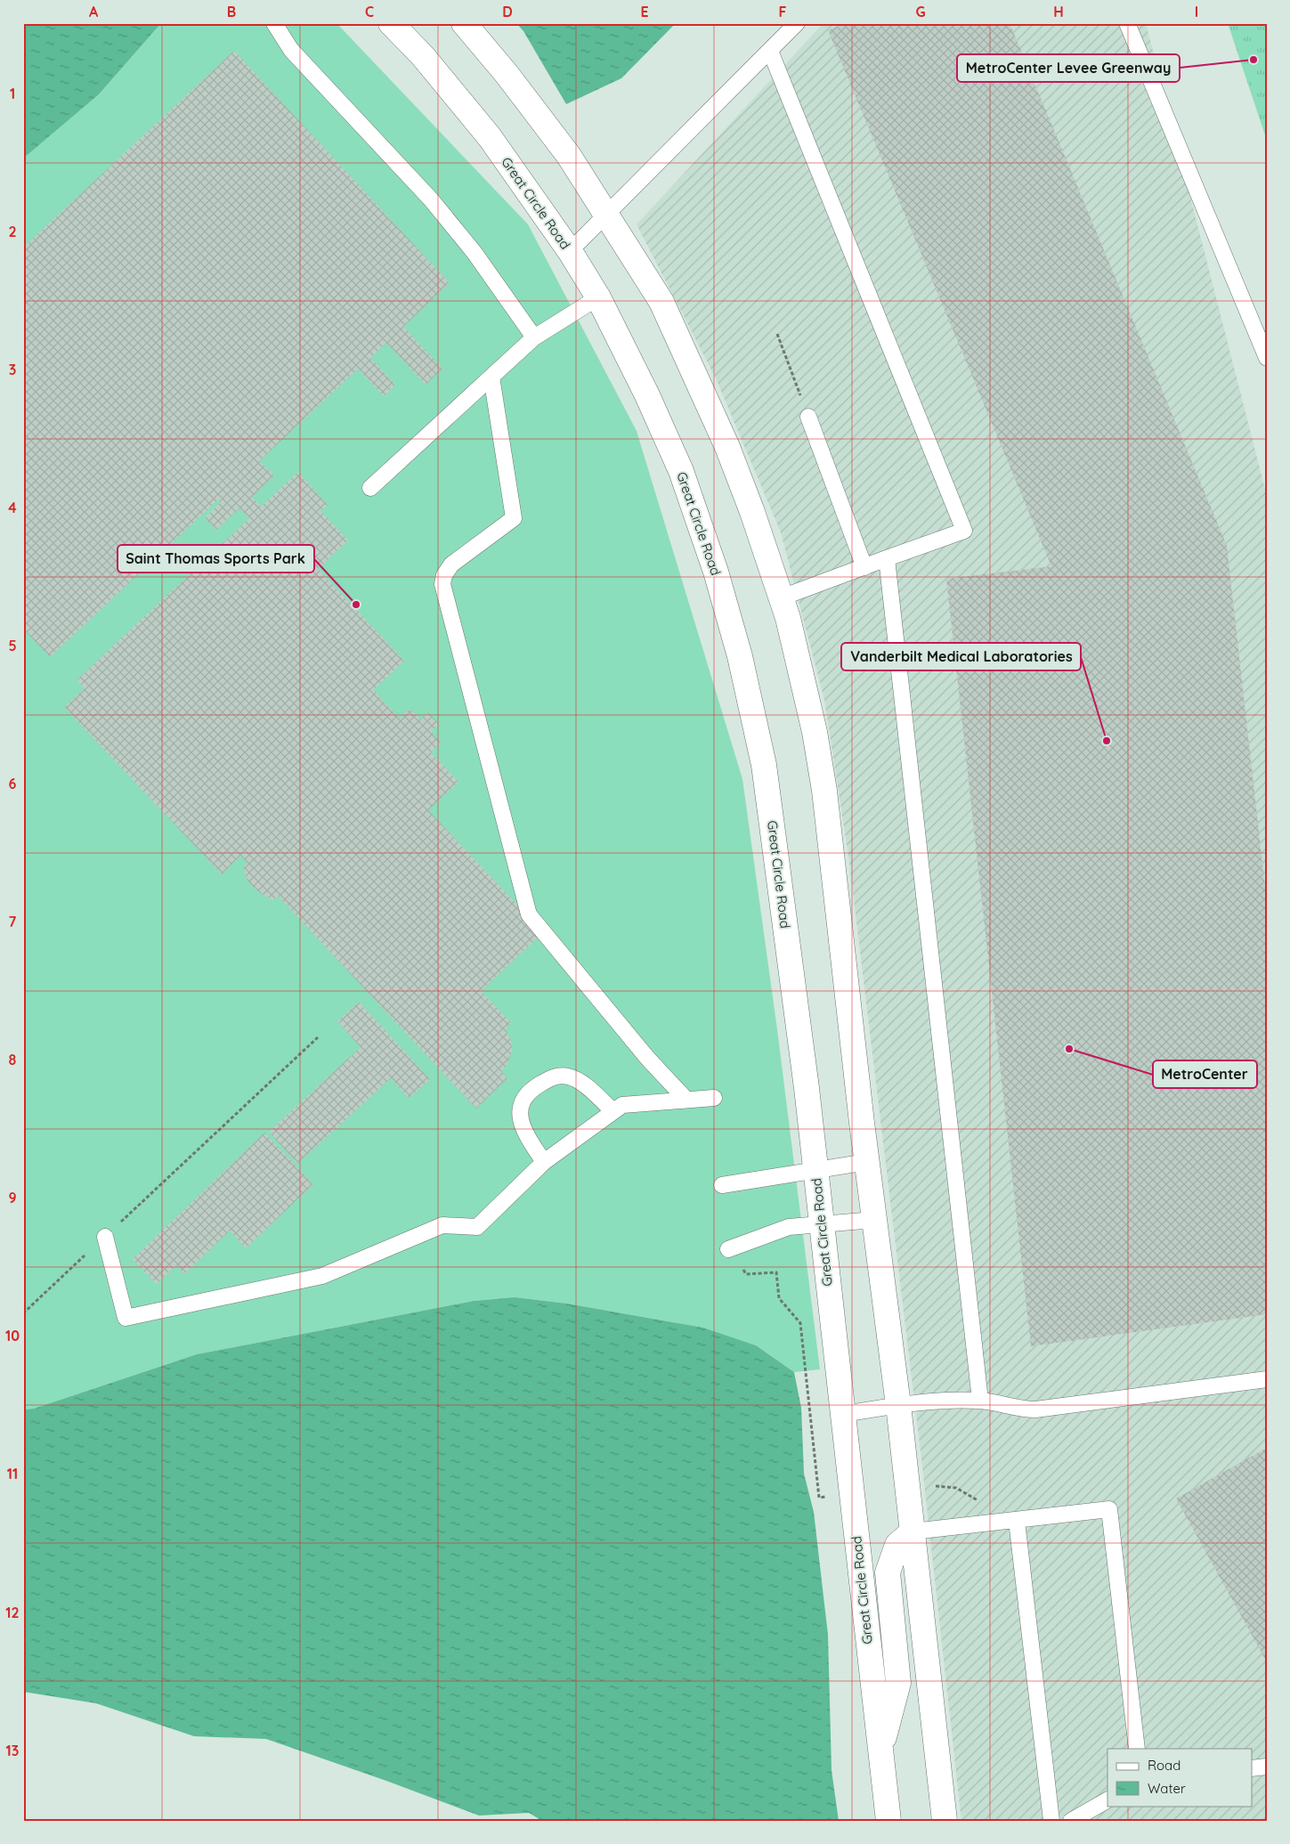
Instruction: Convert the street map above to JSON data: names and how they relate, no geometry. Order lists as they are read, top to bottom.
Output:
{
  "streets": {
    "street": ["Great Circle Road"]
  },
  "places": [
    "MetroCenter Levee Greenway",
    "Saint Thomas Sports Park",
    "Vanderbilt Medical Laboratories",
    "MetroCenter"
  ],
  "legend": ["Road", "Water"],
  "grid": {
    "columns": [
      "A",
      "B",
      "C",
      "D",
      "E",
      "F",
      "G",
      "H",
      "I"
    ],
    "rows": [
      "1",
      "2",
      "3",
      "4",
      "5",
      "6",
      "7",
      "8",
      "9",
      "10",
      "11",
      "12",
      "13"
    ]
  }
}
